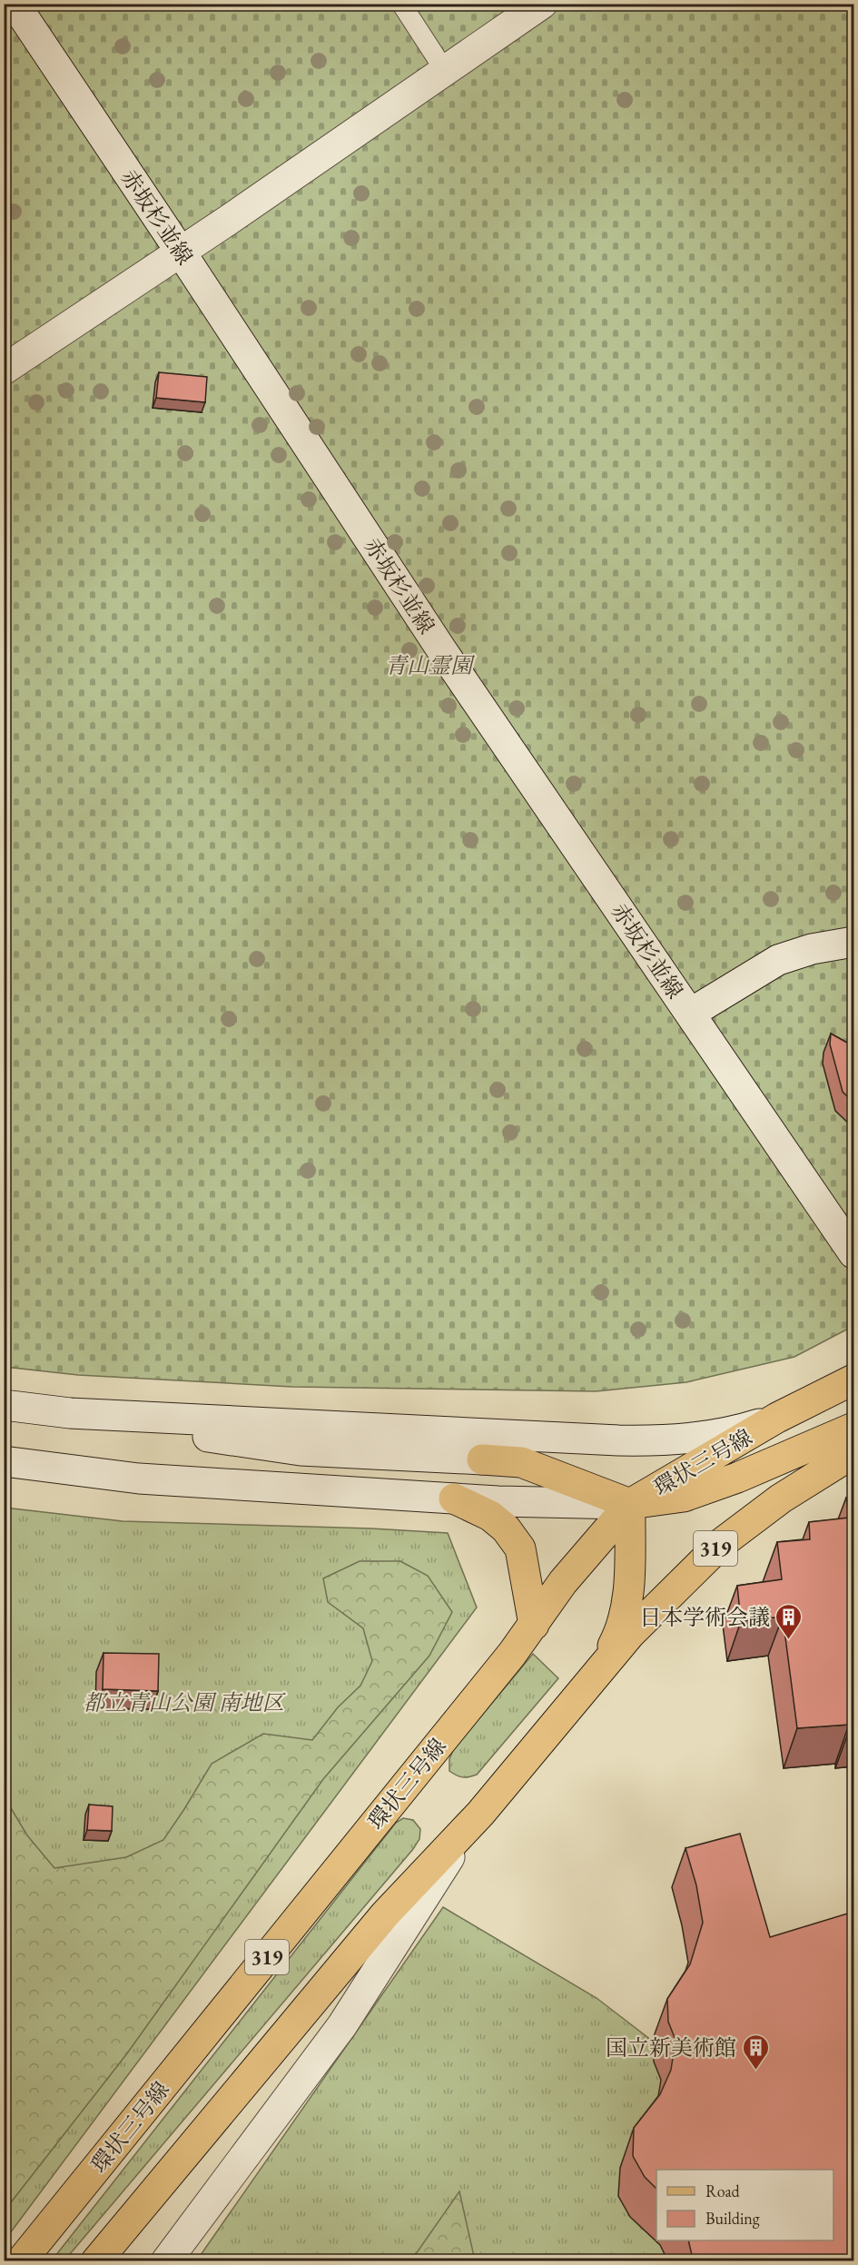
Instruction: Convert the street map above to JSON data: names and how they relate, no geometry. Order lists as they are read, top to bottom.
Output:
{
  "streets": {
    "main road": ["環状三号線", "319"],
    "street": ["赤坂杉並線"]
  },
  "parks": ["青山霊園", "都立青山公園 南地区"],
  "places": {
    "building": ["日本学術会議", "国立新美術館"]
  },
  "legend": ["Road", "Building"]
}
